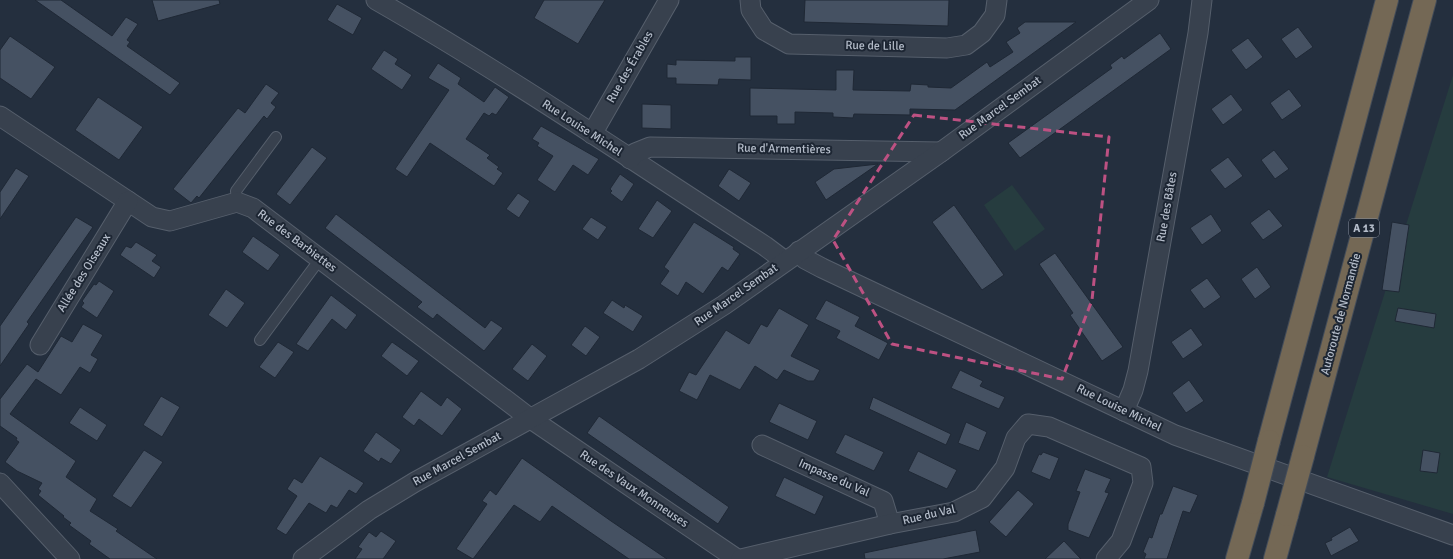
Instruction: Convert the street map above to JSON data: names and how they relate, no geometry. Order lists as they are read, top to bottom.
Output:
{
  "streets": {
    "highway": ["A 13", "Autoroute de Normandie"],
    "street": [
      "Rue de Lille",
      "Rue des Érables",
      "Rue Marcel Sembat",
      "Rue Louise Michel",
      "Rue d'Armentières",
      "Rue des Bâtes",
      "Rue des Barbiettes",
      "Allée des Oiseaux",
      "Impasse du Val",
      "Rue des Vaux Monneuses",
      "Rue du Val"
    ]
  },
  "crossings": [
    ["Rue des Érables", "Rue Louise Michel"],
    ["Rue Marcel Sembat", "Rue Louise Michel"],
    ["Rue Marcel Sembat", "Rue d'Armentières"],
    ["Rue Marcel Sembat", "Rue des Barbiettes"],
    ["Rue Marcel Sembat", "Rue des Vaux Monneuses"],
    ["Rue Louise Michel", "Rue d'Armentières"],
    ["Rue Louise Michel", "Rue des Bâtes"],
    ["Rue des Barbiettes", "Rue des Vaux Monneuses"],
    ["Impasse du Val", "Rue du Val"]
  ]
}
